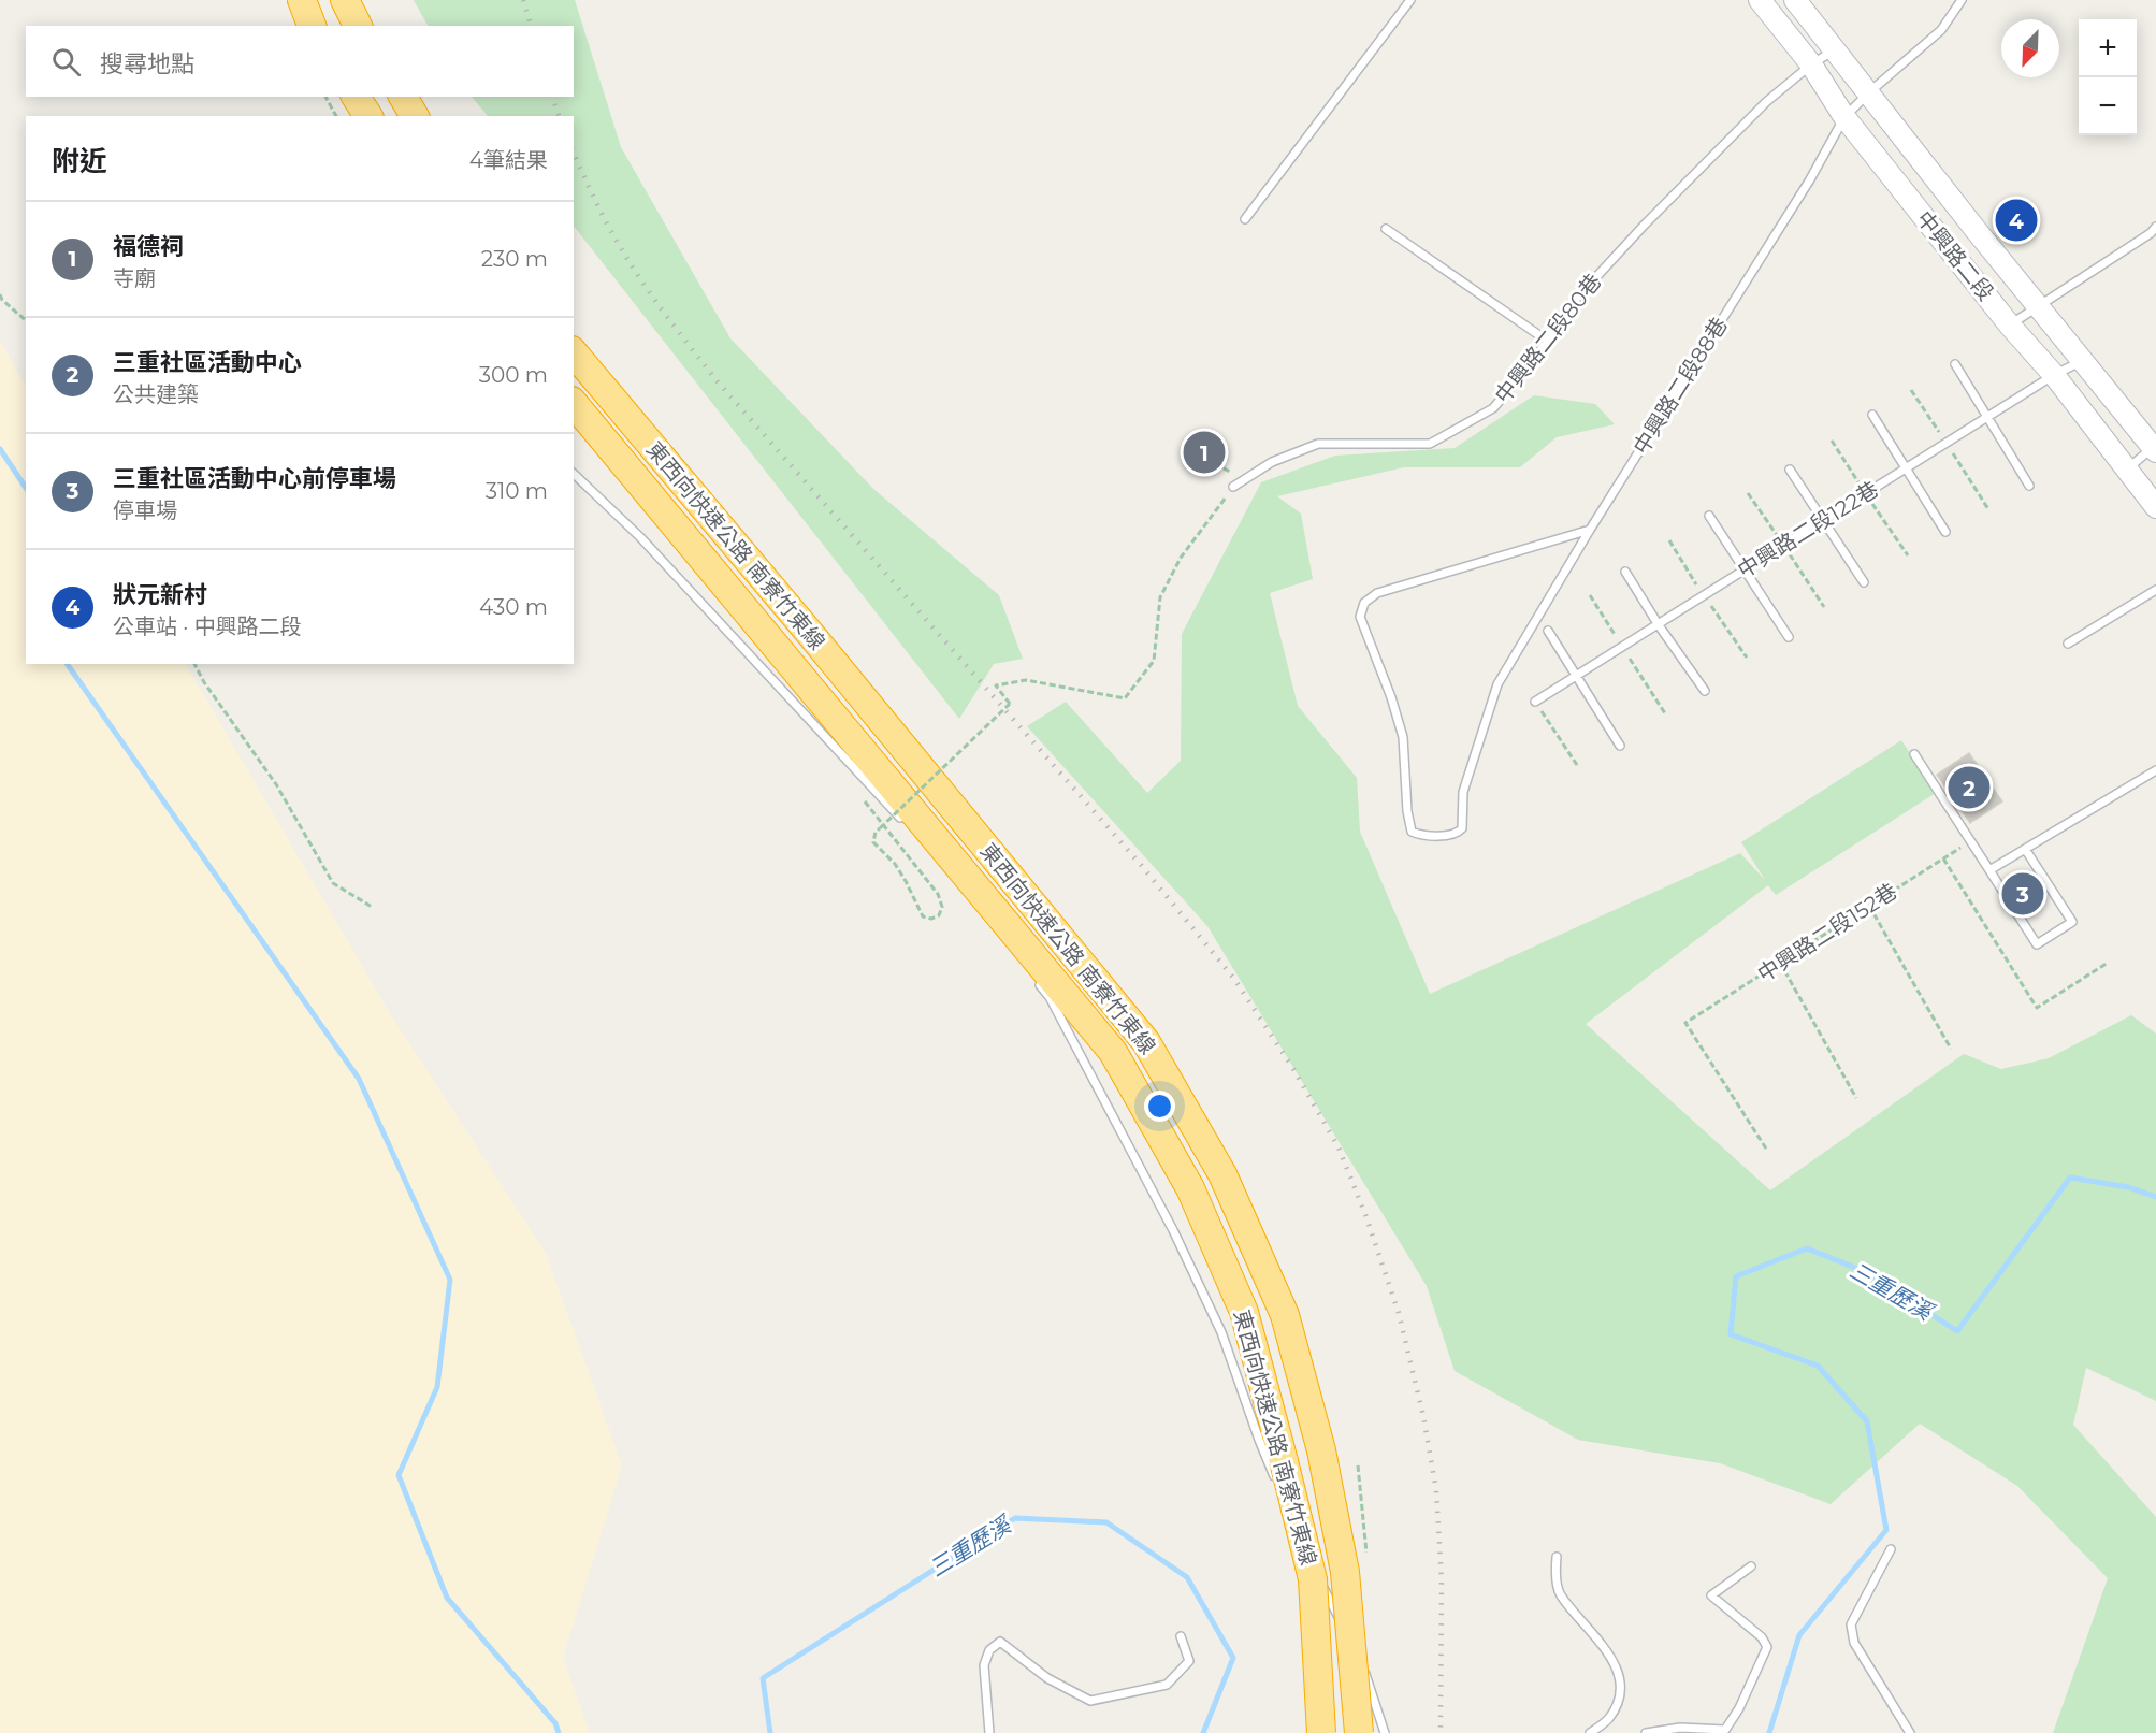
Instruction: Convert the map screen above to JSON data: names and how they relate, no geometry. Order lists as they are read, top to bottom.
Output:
{
  "streets": {
    "highway": ["東西向快速公路 南寮竹東線"],
    "main road": ["中興路二段"],
    "lane": ["中興路二段80巷", "中興路二段88巷", "中興路二段122巷"],
    "path": ["中興路二段152巷"]
  },
  "crossings": [
    ["中興路二段", "中興路二段80巷"],
    ["中興路二段", "中興路二段88巷"],
    ["中興路二段", "中興路二段122巷"]
  ],
  "water": ["三重歷溪"],
  "north": "bottom left",
  "page": {
    "map_buttons": ["+", "−"],
    "search": "搜尋地點",
    "heading": ["附近", "4筆結果"],
    "pins": [
      "4",
      "1",
      "2",
      "3"
    ],
    "list": [
      {
        "mark": "1",
        "name": "福德祠",
        "note": "寺廟",
        "value": "230 m"
      },
      {
        "mark": "2",
        "name": "三重社區活動中心",
        "note": "公共建築",
        "value": "300 m"
      },
      {
        "mark": "3",
        "name": "三重社區活動中心前停車場",
        "note": "停車場",
        "value": "310 m"
      },
      {
        "mark": "4",
        "name": "狀元新村",
        "note": "公車站 · 中興路二段",
        "value": "430 m"
      }
    ]
  }
}
